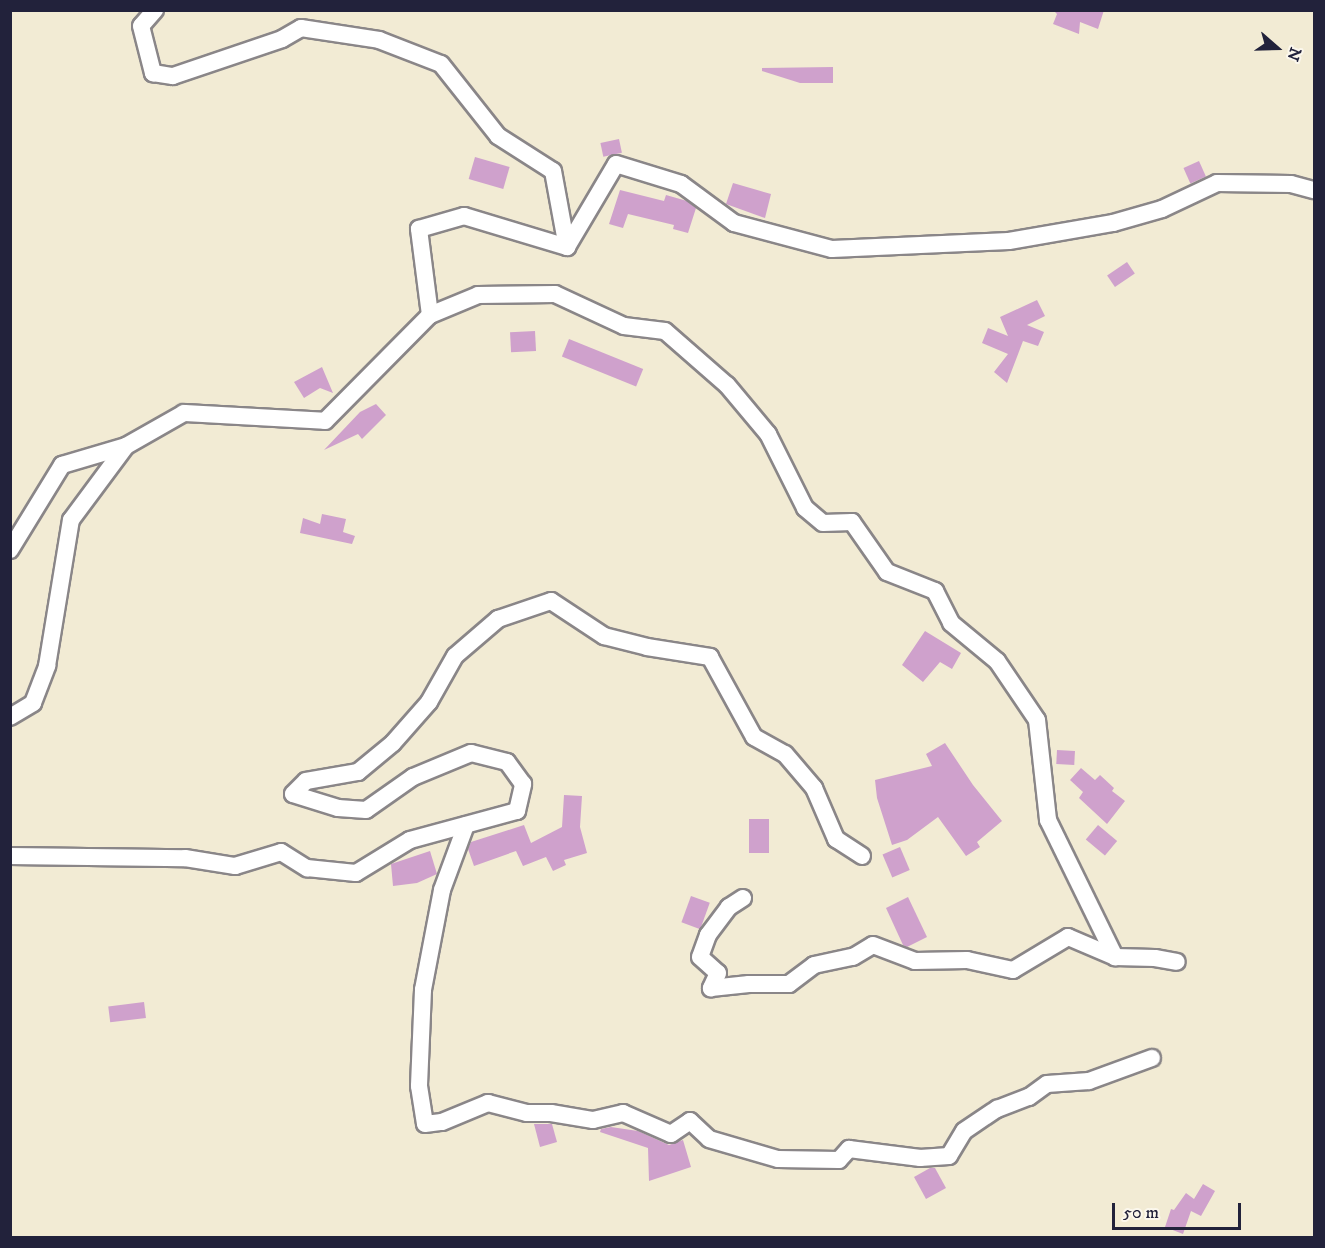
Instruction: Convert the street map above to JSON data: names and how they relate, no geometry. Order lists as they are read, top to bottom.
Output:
{
  "scale_bar": "50 m",
  "north": "right"
}
